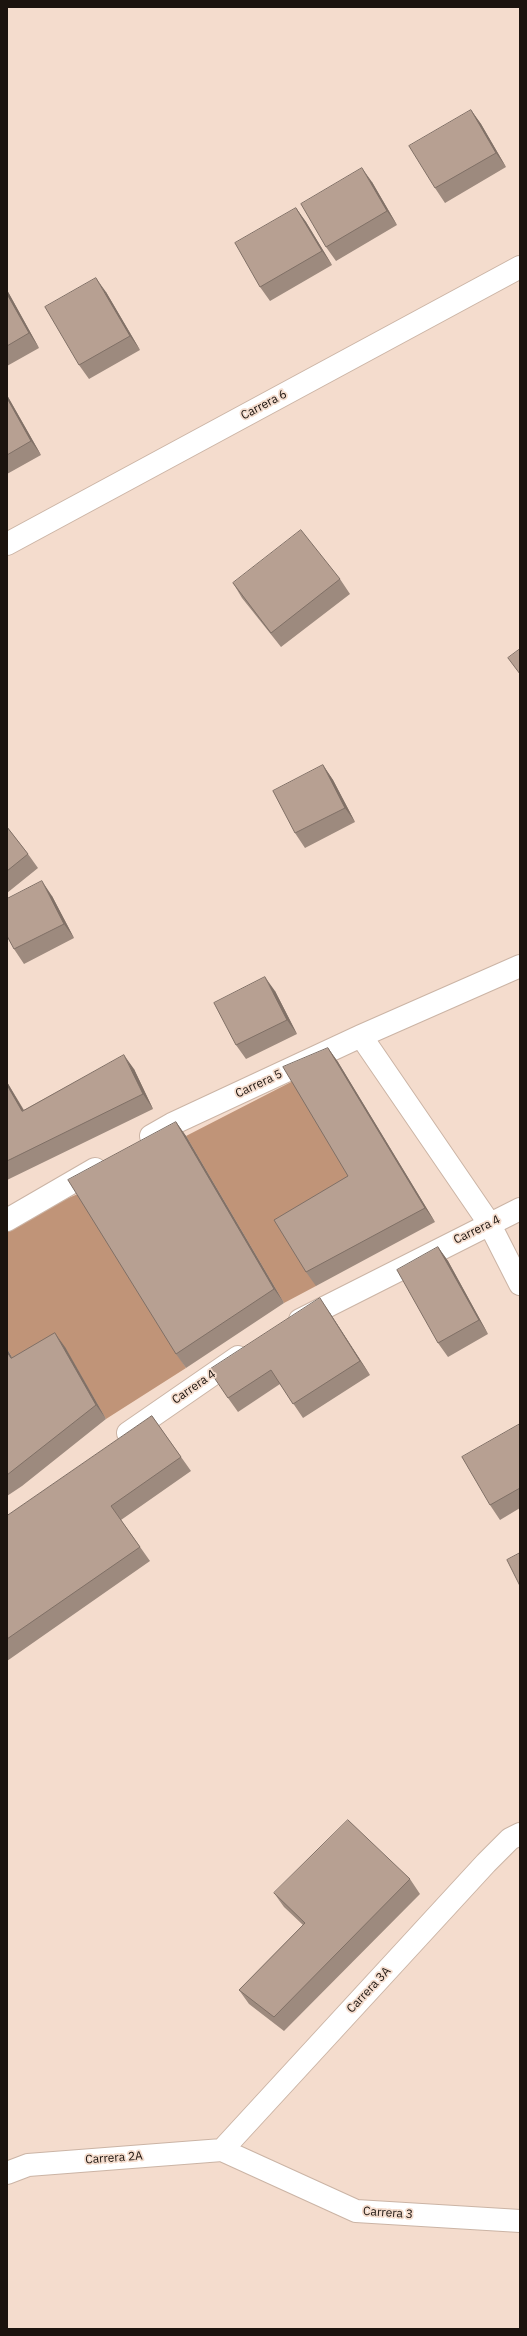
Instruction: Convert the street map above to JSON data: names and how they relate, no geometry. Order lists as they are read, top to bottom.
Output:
{
  "streets": {
    "street": [
      "Carrera 6",
      "Carrera 5",
      "Carrera 4",
      "Carrera 3A",
      "Carrera 2A",
      "Carrera 3"
    ]
  },
  "crossings": [
    ["Carrera 3A", "Carrera 2A"],
    ["Carrera 3A", "Carrera 3"],
    ["Carrera 2A", "Carrera 3"]
  ]
}
